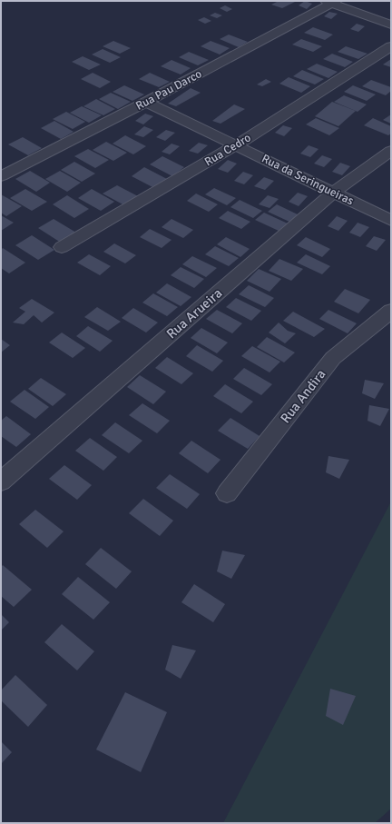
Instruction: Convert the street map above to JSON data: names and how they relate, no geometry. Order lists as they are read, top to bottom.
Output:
{
  "streets": {
    "street": [
      "Rua Pau Darco",
      "Rua Cedro",
      "Rua da Seringueiras",
      "Rua Arueira",
      "Rua Andira"
    ]
  },
  "crossings": [
    ["Rua Pau Darco", "Rua da Seringueiras"],
    ["Rua Cedro", "Rua da Seringueiras"],
    ["Rua da Seringueiras", "Rua Arueira"]
  ]
}
